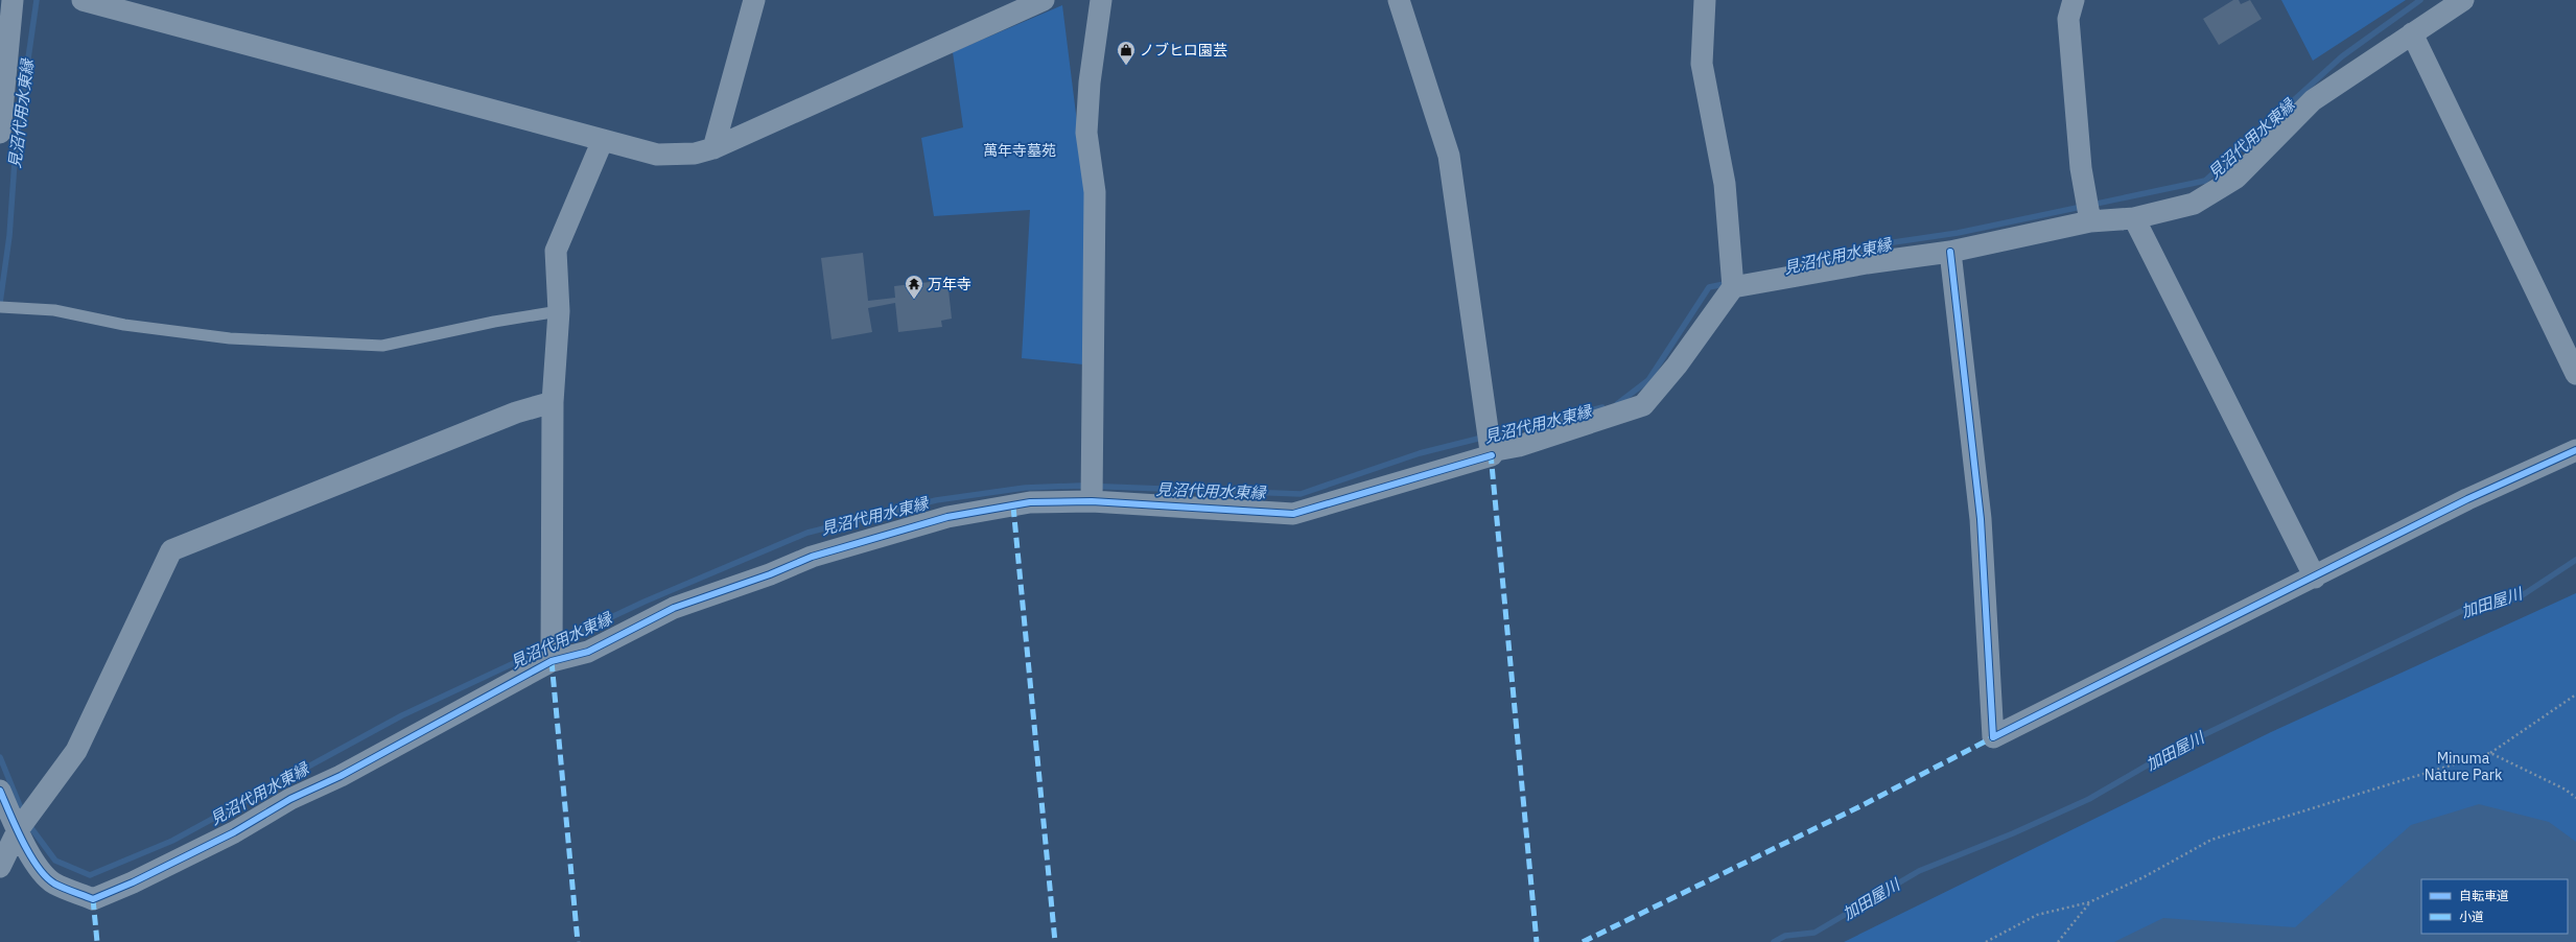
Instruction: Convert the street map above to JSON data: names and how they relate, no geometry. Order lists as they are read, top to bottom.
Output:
{
  "water": ["見沼代用水東縁", "加田屋川"],
  "parks": ["萬年寺墓苑", "Minuma Nature Park"],
  "places": {
    "shop": ["ノブヒロ園芸"],
    "temple": ["万年寺"]
  },
  "legend": ["自転車道", "小道"]
}
